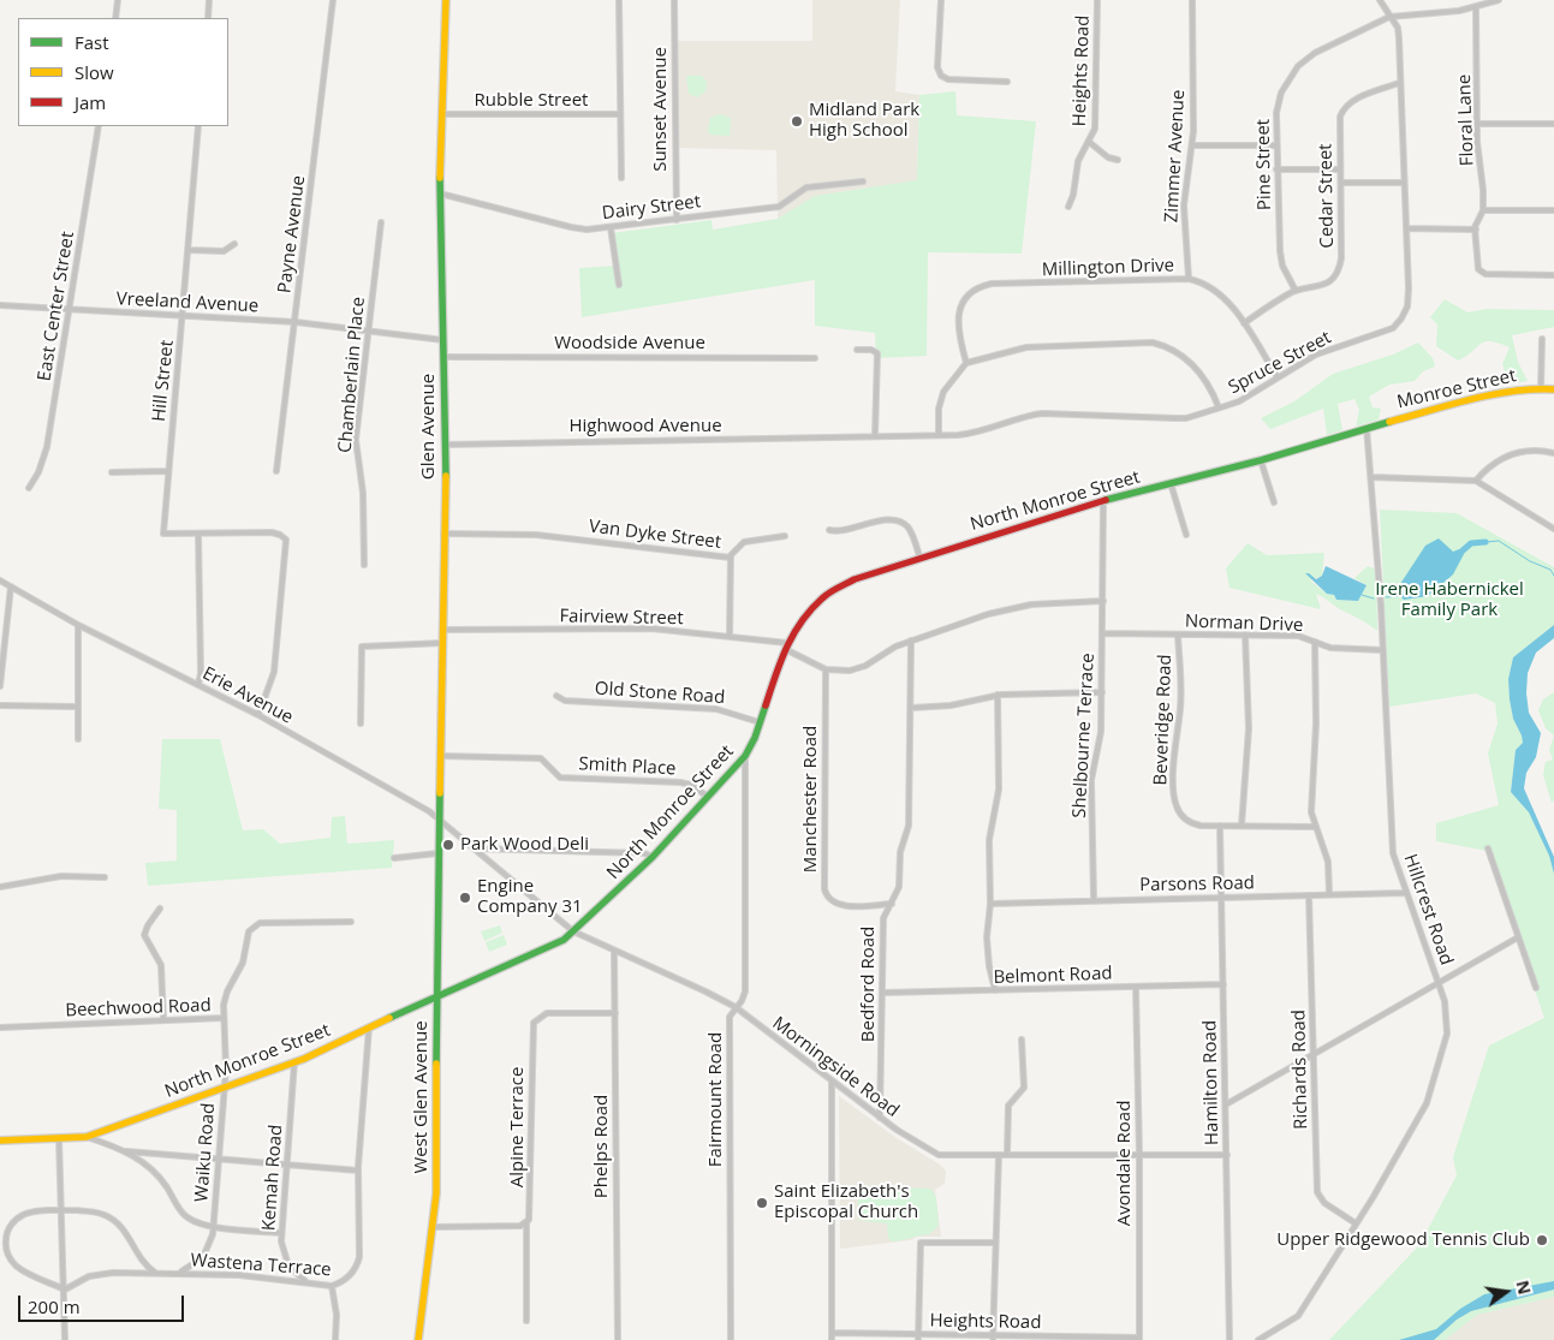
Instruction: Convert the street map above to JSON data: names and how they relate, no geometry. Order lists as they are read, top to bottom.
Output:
{
  "streets": {
    "main road": [
      "Monroe Street",
      "Glen Avenue",
      "North Monroe Street",
      "West Glen Avenue"
    ],
    "street": [
      "Heights Road",
      "Rubble Street",
      "Sunset Avenue",
      "Floral Lane",
      "Zimmer Avenue",
      "Pine Street",
      "Cedar Street",
      "Dairy Street",
      "Payne Avenue",
      "Millington Drive",
      "Vreeland Avenue",
      "East Center Street",
      "Woodside Avenue",
      "Spruce Street",
      "Chamberlain Place",
      "Hill Street",
      "Highwood Avenue",
      "Van Dyke Street",
      "Fairview Street",
      "Norman Drive",
      "Old Stone Road",
      "Erie Avenue",
      "Beveridge Road",
      "Shelbourne Terrace",
      "Smith Place",
      "Manchester Road",
      "Parsons Road",
      "Hillcrest Road",
      "Belmont Road",
      "Bedford Road",
      "Beechwood Road",
      "Morningside Road",
      "Richards Road",
      "Hamilton Road",
      "Fairmount Road",
      "Alpine Terrace",
      "Phelps Road",
      "Waiku Road",
      "Avondale Road",
      "Kemah Road",
      "Wastena Terrace"
    ]
  },
  "crossings": [
    ["Heights Road", "Avondale Road"],
    ["Rubble Street", "Glen Avenue"],
    ["Sunset Avenue", "Dairy Street"],
    ["Floral Lane", "Pine Street"],
    ["Zimmer Avenue", "Millington Drive"],
    ["Pine Street", "Cedar Street"],
    ["Pine Street", "Spruce Street"],
    ["Cedar Street", "Millington Drive"],
    ["Cedar Street", "Spruce Street"],
    ["Dairy Street", "Glen Avenue"],
    ["Payne Avenue", "Vreeland Avenue"],
    ["Millington Drive", "Spruce Street"],
    ["Vreeland Avenue", "East Center Street"],
    ["Vreeland Avenue", "Chamberlain Place"],
    ["Vreeland Avenue", "Hill Street"],
    ["Vreeland Avenue", "Glen Avenue"],
    ["Woodside Avenue", "Glen Avenue"],
    ["Spruce Street", "Highwood Avenue"],
    ["Monroe Street", "North Monroe Street"],
    ["Monroe Street", "Hillcrest Road"],
    ["Glen Avenue", "Highwood Avenue"],
    ["Glen Avenue", "Van Dyke Street"],
    ["Glen Avenue", "Fairview Street"],
    ["Glen Avenue", "Erie Avenue"],
    ["Glen Avenue", "Smith Place"],
    ["Glen Avenue", "West Glen Avenue"],
    ["North Monroe Street", "Fairview Street"],
    ["North Monroe Street", "Old Stone Road"],
    ["North Monroe Street", "Shelbourne Terrace"],
    ["North Monroe Street", "Smith Place"],
    ["North Monroe Street", "Hillcrest Road"],
    ["North Monroe Street", "Morningside Road"],
    ["North Monroe Street", "West Glen Avenue"],
    ["North Monroe Street", "Fairmount Road"],
    ["North Monroe Street", "Waiku Road"],
    ["North Monroe Street", "Kemah Road"],
    ["North Monroe Street", "Wastena Terrace"],
    ["Van Dyke Street", "Fairview Street"],
    ["Fairview Street", "Manchester Road"],
    ["Norman Drive", "Beveridge Road"],
    ["Norman Drive", "Shelbourne Terrace"],
    ["Norman Drive", "Hillcrest Road"],
    ["Erie Avenue", "Morningside Road"],
    ["Beveridge Road", "Hamilton Road"],
    ["Shelbourne Terrace", "Parsons Road"],
    ["Manchester Road", "Bedford Road"],
    ["Parsons Road", "Hillcrest Road"],
    ["Parsons Road", "Richards Road"],
    ["Parsons Road", "Hamilton Road"],
    ["Hillcrest Road", "Richards Road"],
    ["Belmont Road", "Bedford Road"],
    ["Belmont Road", "Hamilton Road"],
    ["Belmont Road", "Avondale Road"],
    ["Bedford Road", "Morningside Road"],
    ["Beechwood Road", "Waiku Road"],
    ["Morningside Road", "Hamilton Road"],
    ["Morningside Road", "Fairmount Road"],
    ["Morningside Road", "Phelps Road"],
    ["Morningside Road", "Avondale Road"],
    ["Alpine Terrace", "Phelps Road"],
    ["Waiku Road", "Wastena Terrace"],
    ["Kemah Road", "Wastena Terrace"]
  ],
  "parks": ["Irene Habernickel Family Park"],
  "places": [
    "Midland Park High School",
    "Park Wood Deli",
    "Engine Company 31",
    "Saint Elizabeth's Episcopal Church",
    "Upper Ridgewood Tennis Club"
  ],
  "legend": ["Fast", "Slow", "Jam"],
  "scale_bar": "200 m",
  "north": "right"
}
